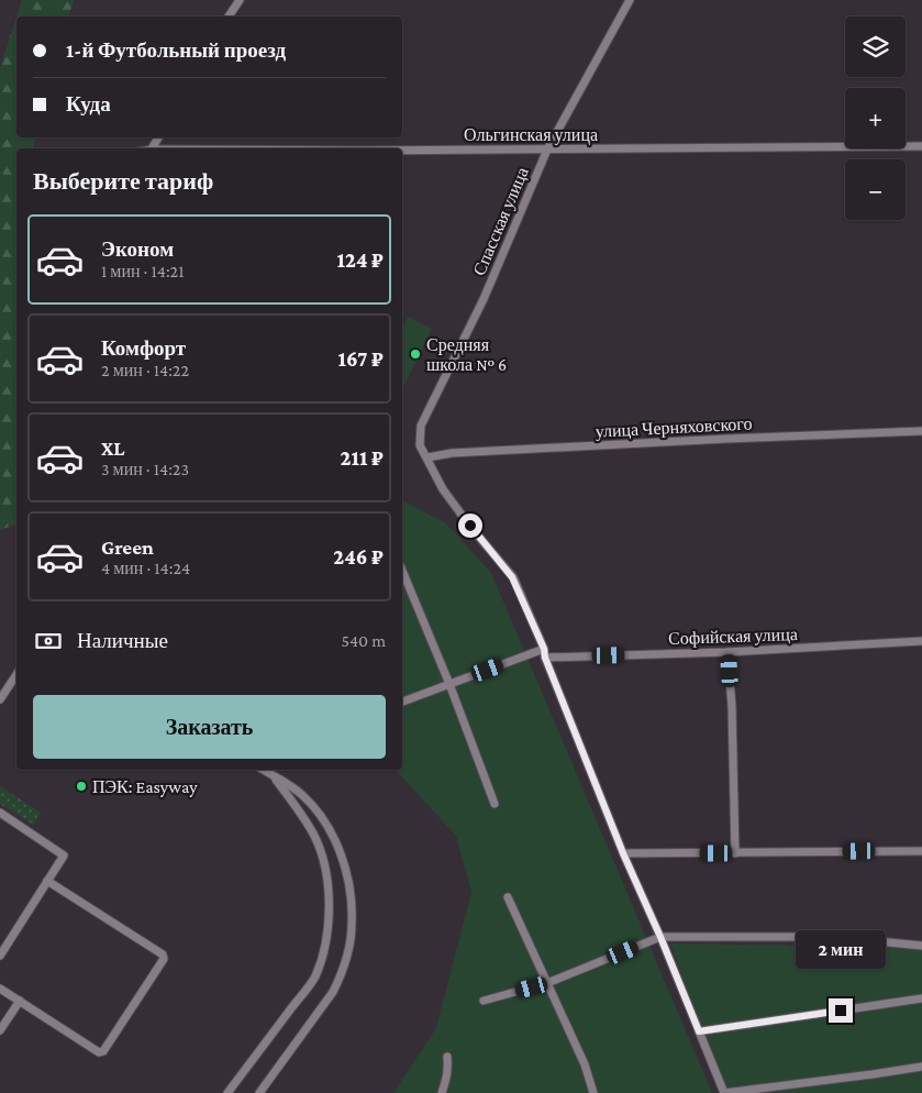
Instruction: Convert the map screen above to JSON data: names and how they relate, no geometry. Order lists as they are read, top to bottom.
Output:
{
  "streets": {
    "street": [
      "Ольгинская улица",
      "Спасская улица",
      "улица Черняховского",
      "Софийская улица"
    ]
  },
  "crossings": [
    ["Ольгинская улица", "Спасская улица"],
    ["Спасская улица", "улица Черняховского"],
    ["Спасская улица", "Софийская улица"]
  ],
  "places": ["Средняя школа № 6", "ПЭК: Easyway"],
  "page": {
    "map_buttons": ["+", "−"],
    "banner": ["1-й Футбольный проезд", "Куда"],
    "heading": "Выберите тариф",
    "list": [
      {
        "name": "Эконом",
        "note": "1 мин · 14:21",
        "value": "124 ₽"
      },
      {
        "name": "Комфорт",
        "note": "2 мин · 14:22",
        "value": "167 ₽"
      },
      {
        "name": "XL",
        "note": "3 мин · 14:23",
        "value": "211 ₽"
      },
      {
        "name": "Green",
        "note": "4 мин · 14:24",
        "value": "246 ₽"
      }
    ],
    "pay": ["Наличные", "540 m"],
    "buttons": "Заказать",
    "bubble": "2 мин"
  }
}
